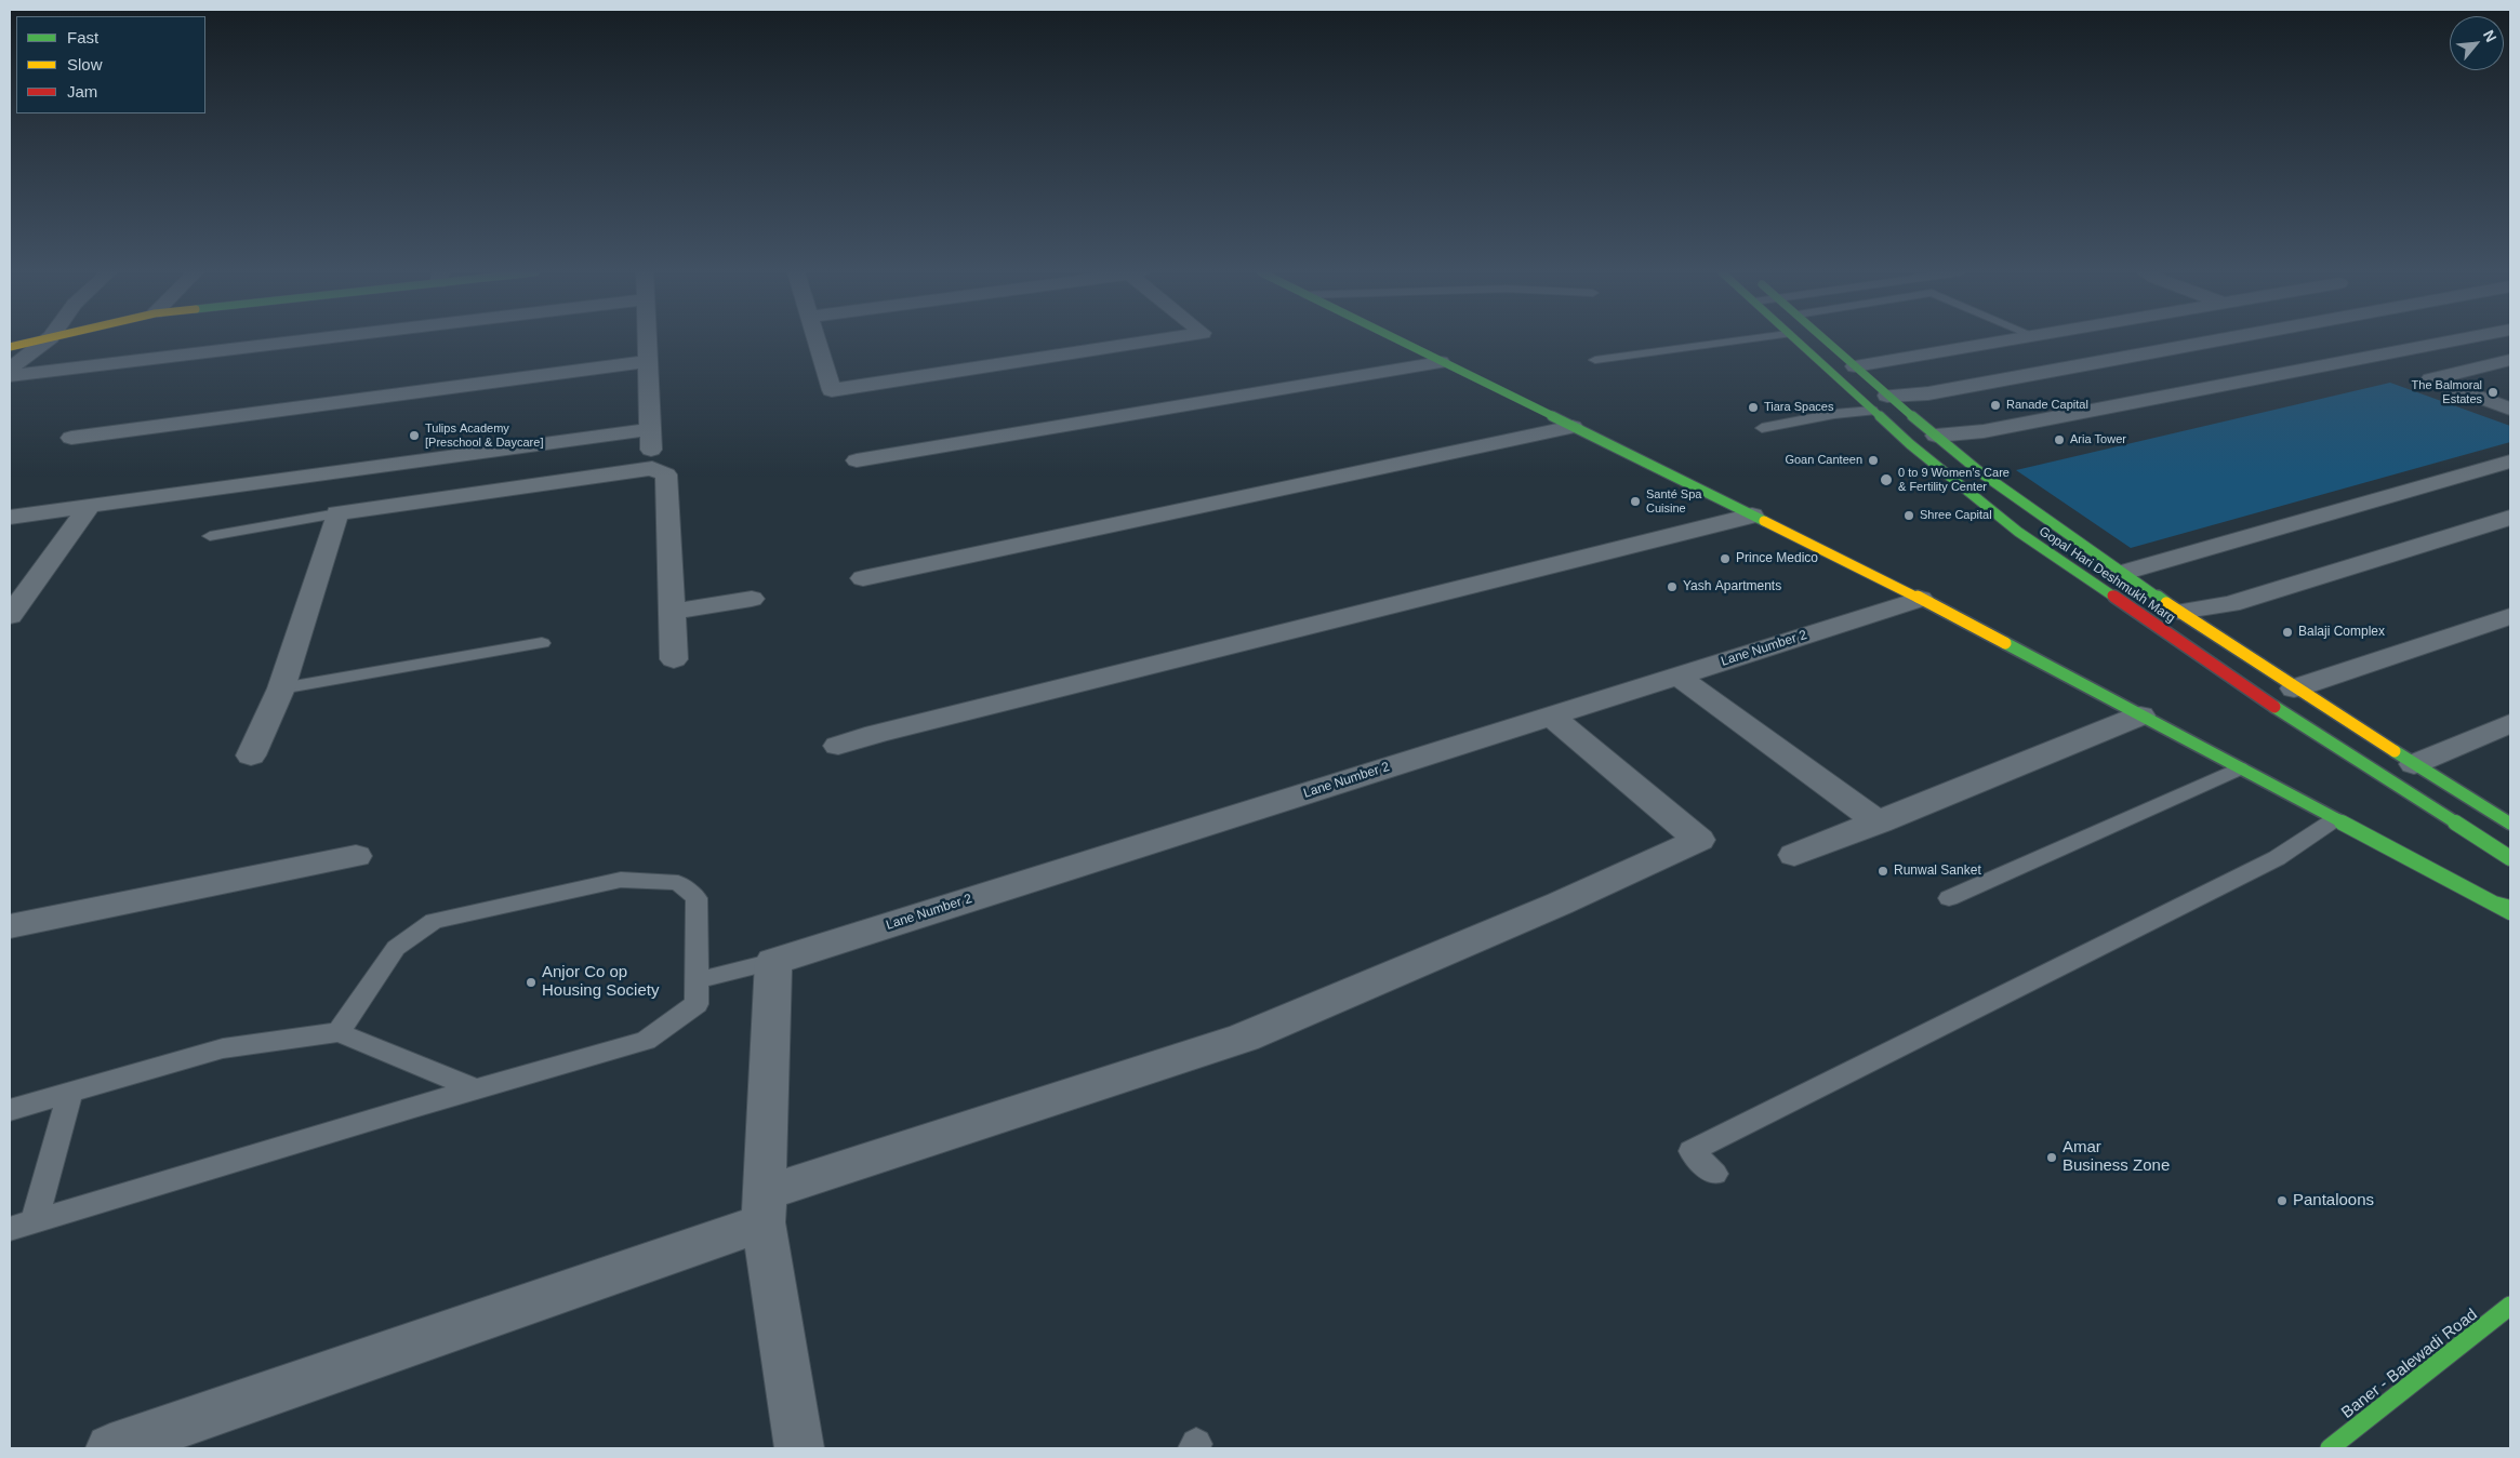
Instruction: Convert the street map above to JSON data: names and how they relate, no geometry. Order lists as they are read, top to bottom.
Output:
{
  "streets": {
    "main road": ["Gopal Hari Deshmukh Marg", "Baner - Balewadi Road"],
    "street": ["Lane Number 2"]
  },
  "places": [
    "The Balmoral Estates",
    "Ranade Capital",
    "Tiara Spaces",
    "Tulips Academy [Preschool & Daycare]",
    "Aria Tower",
    "Goan Canteen",
    "0 to 9 Women’s Care & Fertility Center",
    "Santé Spa Cuisine",
    "Shree Capital",
    "Prince Medico",
    "Yash Apartments",
    "Balaji Complex",
    "Runwal Sanket",
    "Anjor Co op Housing Society",
    "Amar Business Zone",
    "Pantaloons"
  ],
  "legend": ["Fast", "Slow", "Jam"],
  "north": "top right"
}
